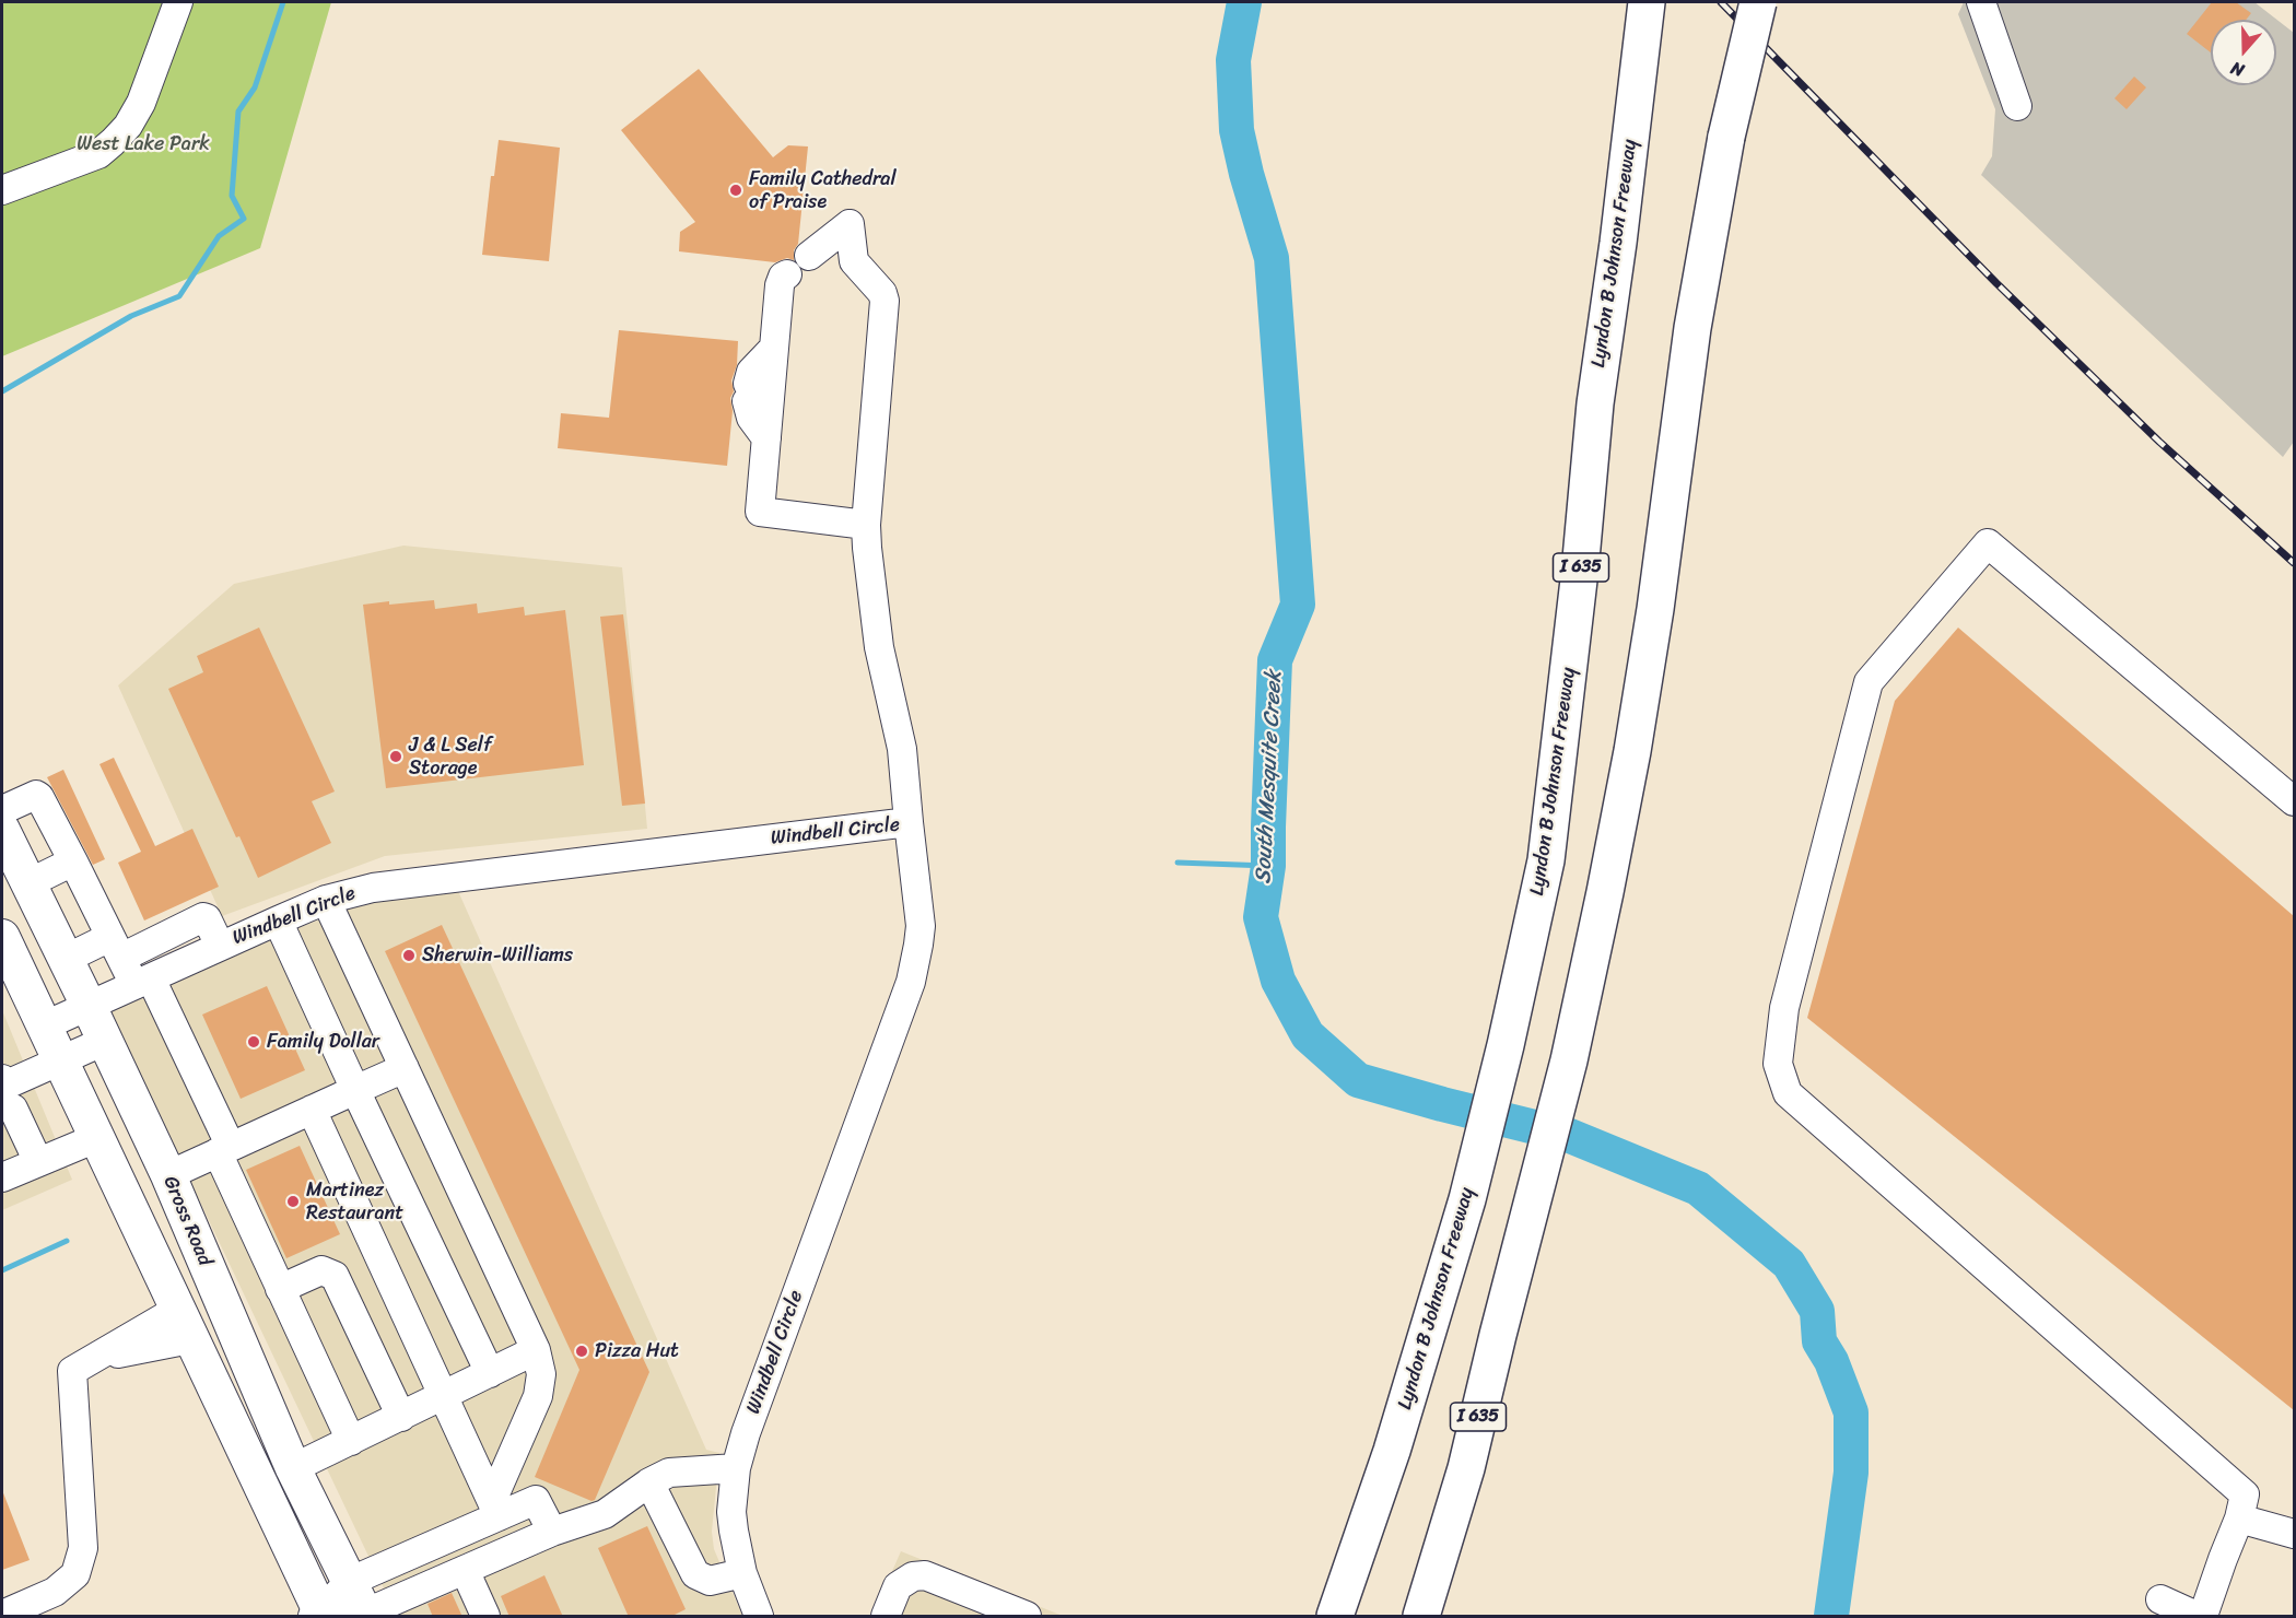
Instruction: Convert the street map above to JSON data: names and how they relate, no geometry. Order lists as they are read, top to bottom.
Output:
{
  "streets": {
    "highway": ["Lyndon B Johnson Freeway", "I 635"],
    "main road": ["Gross Road"],
    "street": ["Windbell Circle"]
  },
  "crossings": [
    ["Windbell Circle", "Gross Road"]
  ],
  "water": ["South Mesquite Creek"],
  "parks": ["West Lake Park"],
  "places": [
    "Family Cathedral of Praise",
    "J & L Self Storage",
    "Sherwin-Williams",
    "Family Dollar",
    "Martinez Restaurant",
    "Pizza Hut"
  ],
  "north": "bottom"
}
